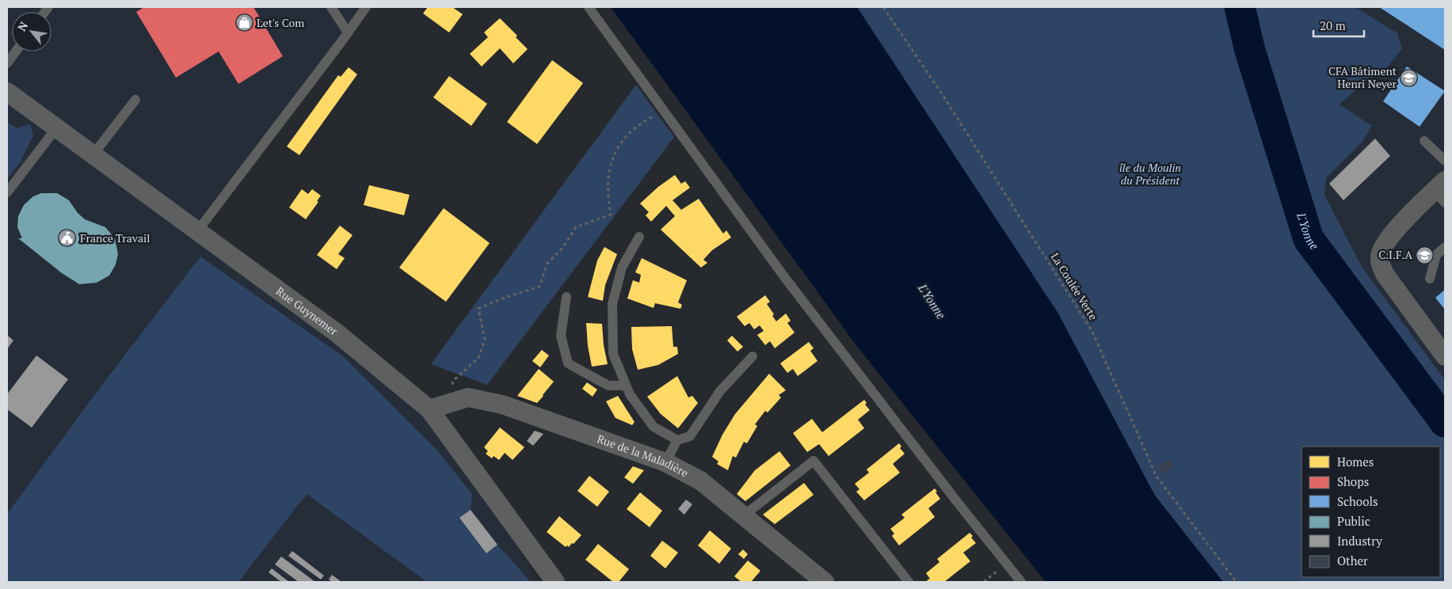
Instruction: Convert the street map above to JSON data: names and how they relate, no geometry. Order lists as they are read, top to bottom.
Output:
{
  "streets": {
    "street": ["Rue Guynemer", "Rue de la Maladière"],
    "path": ["La Coulée Verte"]
  },
  "crossings": [
    ["Rue Guynemer", "Rue de la Maladière"]
  ],
  "water": ["L'Yonne"],
  "parks": ["île du Moulin du Président"],
  "places": {
    "shop": ["Let's Com"],
    "school or university": ["CFA Bâtiment Henri Neyer", "C.I.F.A"],
    "public building": ["France Travail"]
  },
  "legend": [
    "Homes",
    "Shops",
    "Schools",
    "Public",
    "Industry",
    "Other"
  ],
  "scale_bar": "20 m",
  "north": "top left"
}
